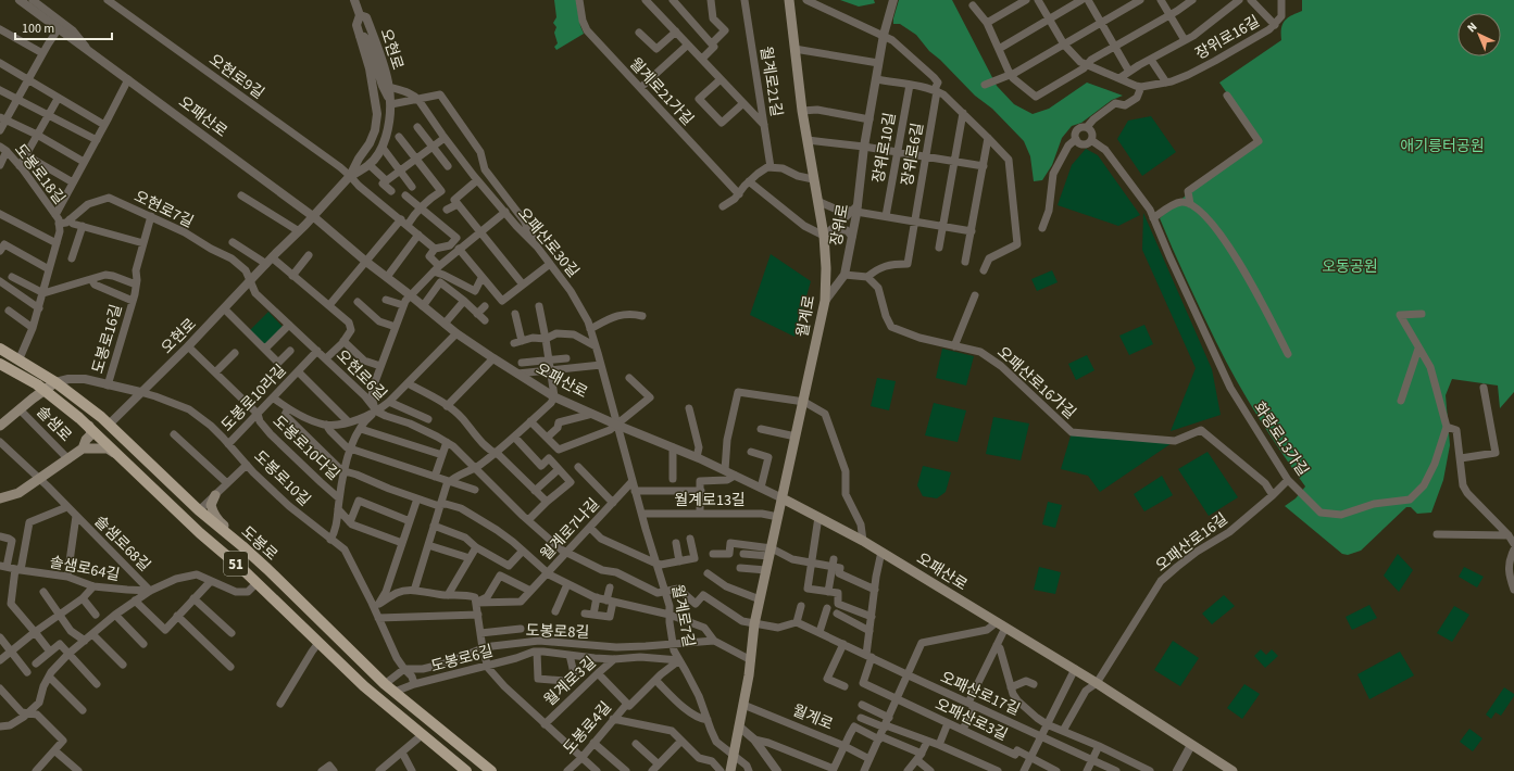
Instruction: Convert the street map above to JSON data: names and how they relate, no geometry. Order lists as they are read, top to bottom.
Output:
{
  "streets": {
    "main road": [
      "오패산로",
      "월계로",
      "솔샘로",
      "도봉로",
      "51"
    ],
    "street": [
      "장위로16길",
      "오현로",
      "오현로9길",
      "월계로21길",
      "월계로21가길",
      "장위로10길",
      "장위로6길",
      "도봉로18길",
      "오현로7길",
      "장위로",
      "오패산로30길",
      "도봉로16길",
      "오현로6길",
      "오패산로16가길",
      "도봉로10라길",
      "화랑로13가길",
      "도봉로10다길",
      "도봉로10길",
      "월계로13길",
      "월계로7나길",
      "오패산로16길",
      "솔샘로68길",
      "솔샘로64길",
      "월계로7길",
      "도봉로8길",
      "도봉로6길",
      "월계로3길",
      "오패산로17길",
      "오패산로3길",
      "도봉로4길"
    ]
  },
  "crossings": [
    ["오현로", "오현로9길"],
    ["오현로", "오패산로"],
    ["오현로", "오현로7길"],
    ["오현로", "오현로6길"],
    ["오현로", "도봉로10다길"],
    ["오현로", "도봉로10길"],
    ["오현로", "도봉로"],
    ["오패산로", "오패산로30길"],
    ["오패산로", "월계로"],
    ["오패산로", "도봉로10다길"],
    ["오패산로", "오패산로16길"],
    ["오패산로", "월계로7길"],
    ["장위로6길", "오패산로16가길"],
    ["도봉로18길", "오현로7길"],
    ["도봉로18길", "도봉로"],
    ["오현로7길", "도봉로16길"],
    ["오현로7길", "오현로6길"],
    ["장위로", "월계로"],
    ["오패산로30길", "월계로7길"],
    ["월계로", "월계로13길"],
    ["월계로", "월계로7길"],
    ["도봉로16길", "도봉로10길"],
    ["오현로6길", "도봉로10라길"],
    ["오현로6길", "도봉로10다길"],
    ["오현로6길", "월계로7나길"],
    ["오현로6길", "월계로7길"],
    ["오패산로16가길", "오패산로16길"],
    ["도봉로10라길", "도봉로10다길"],
    ["도봉로10라길", "도봉로10길"],
    ["솔샘로", "도봉로10길"],
    ["솔샘로", "도봉로"],
    ["화랑로13가길", "오패산로16길"],
    ["도봉로10다길", "도봉로10길"],
    ["도봉로10다길", "월계로7나길"],
    ["도봉로10길", "월계로7나길"],
    ["도봉로10길", "도봉로"],
    ["도봉로10길", "도봉로8길"],
    ["도봉로10길", "도봉로6길"],
    ["월계로13길", "월계로7길"],
    ["월계로7나길", "월계로7길"],
    ["월계로7나길", "월계로3길"],
    ["솔샘로68길", "솔샘로64길"],
    ["도봉로", "도봉로6길"],
    ["월계로7길", "도봉로8길"],
    ["월계로7길", "도봉로6길"],
    ["월계로7길", "도봉로4길"],
    ["도봉로8길", "월계로3길"],
    ["도봉로6길", "월계로3길"],
    ["도봉로6길", "도봉로4길"],
    ["월계로3길", "도봉로4길"],
    ["오패산로17길", "오패산로3길"]
  ],
  "parks": ["애기릉터공원", "오동공원"],
  "scale_bar": "100 m",
  "north": "top left"
}
